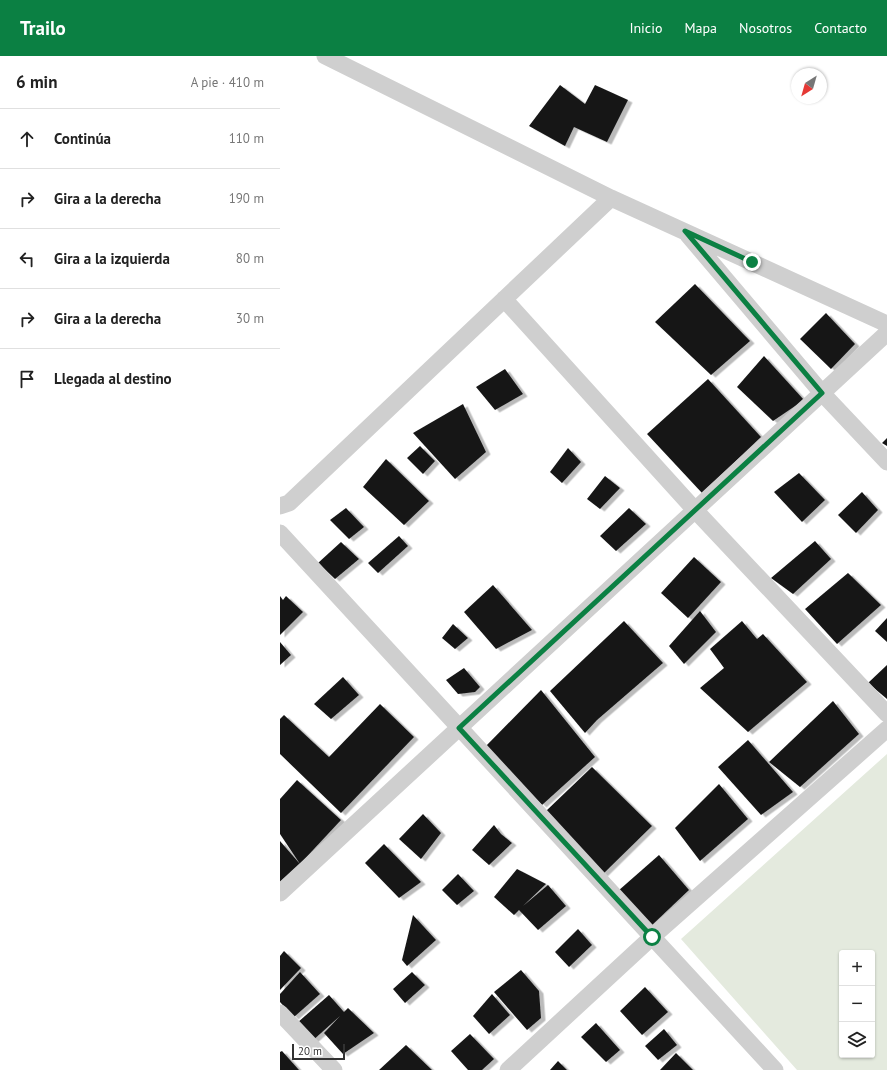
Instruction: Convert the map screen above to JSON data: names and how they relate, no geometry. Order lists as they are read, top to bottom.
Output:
{
  "scale_bar": "20 m",
  "north": "bottom left",
  "page": {
    "header": "Trailo",
    "nav": [
      "Inicio",
      "Mapa",
      "Nosotros",
      "Contacto"
    ],
    "heading": ["6 min", "A pie · 410 m"],
    "list": [
      ["Continúa", "110 m"],
      ["Gira a la derecha", "190 m"],
      ["Gira a la izquierda", "80 m"],
      ["Gira a la derecha", "30 m"],
      "Llegada al destino"
    ],
    "map_buttons": ["+", "−"],
    "scale": "20 m"
  }
}
